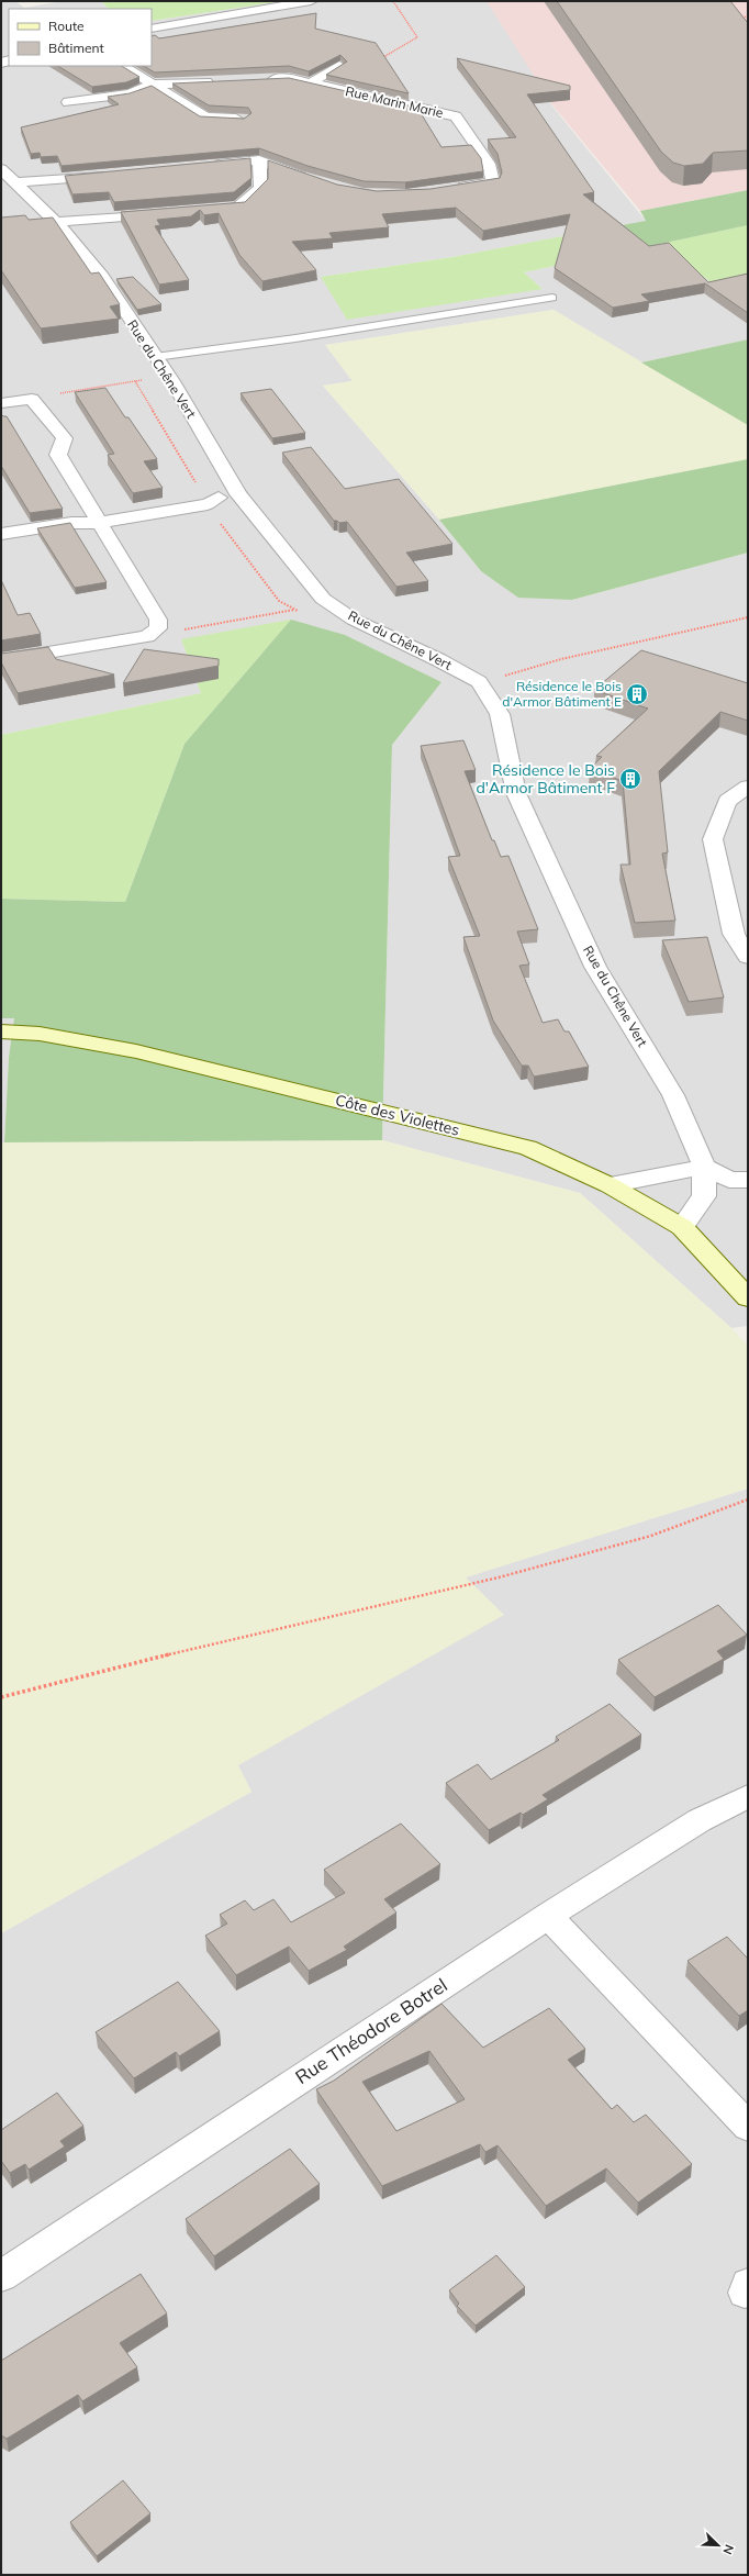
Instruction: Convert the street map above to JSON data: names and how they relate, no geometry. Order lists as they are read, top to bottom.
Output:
{
  "streets": {
    "street": [
      "Rue Marin Marie",
      "Rue du Chêne Vert",
      "Côte des Violettes",
      "Rue Théodore Botrel"
    ]
  },
  "crossings": [
    ["Rue du Chêne Vert", "Côte des Violettes"]
  ],
  "places": {
    "building": ["Résidence le Bois d'Armor Bâtiment E", "Résidence le Bois d'Armor Bâtiment F"]
  },
  "legend": ["Route", "Bâtiment"],
  "north": "bottom right"
}
